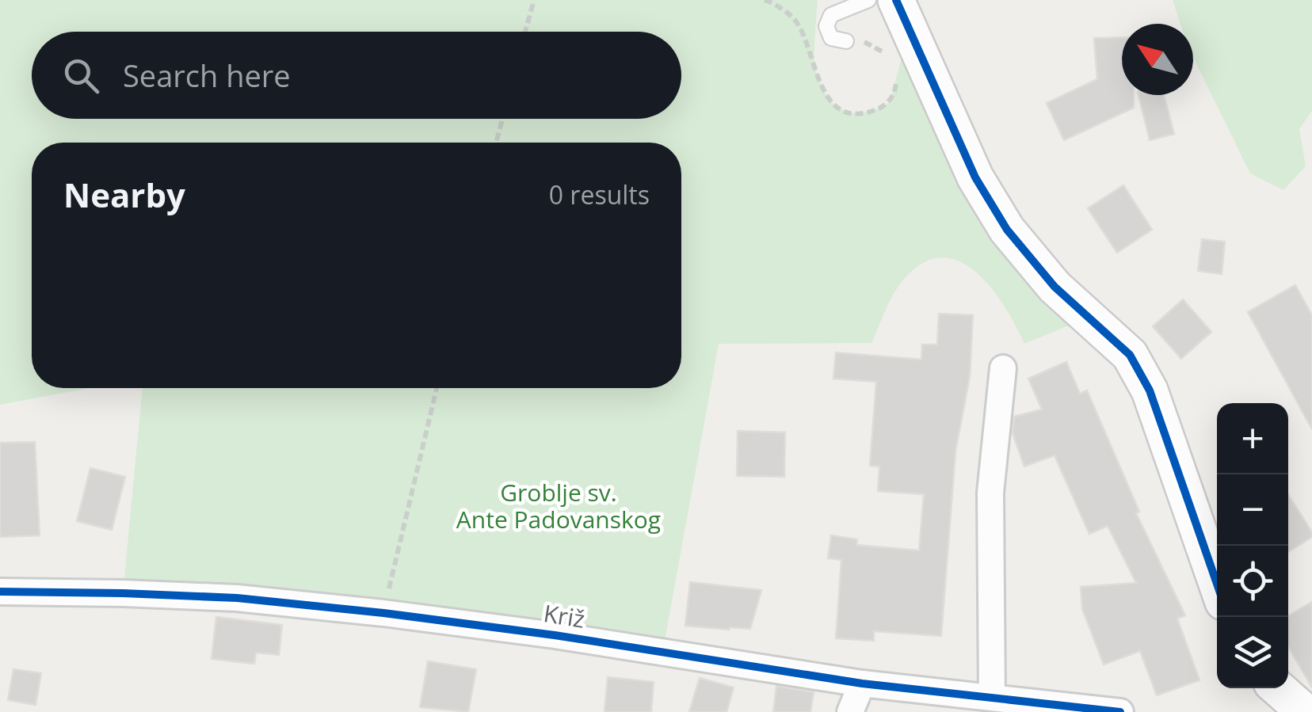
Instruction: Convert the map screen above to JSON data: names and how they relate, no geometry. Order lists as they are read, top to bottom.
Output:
{
  "streets": {
    "street": ["Križ"]
  },
  "parks": ["Groblje sv. Ante Padovanskog"],
  "north": "top left",
  "page": {
    "search": "Search here",
    "heading": ["Nearby", "0 results"],
    "map_buttons": ["+", "−"]
  }
}
